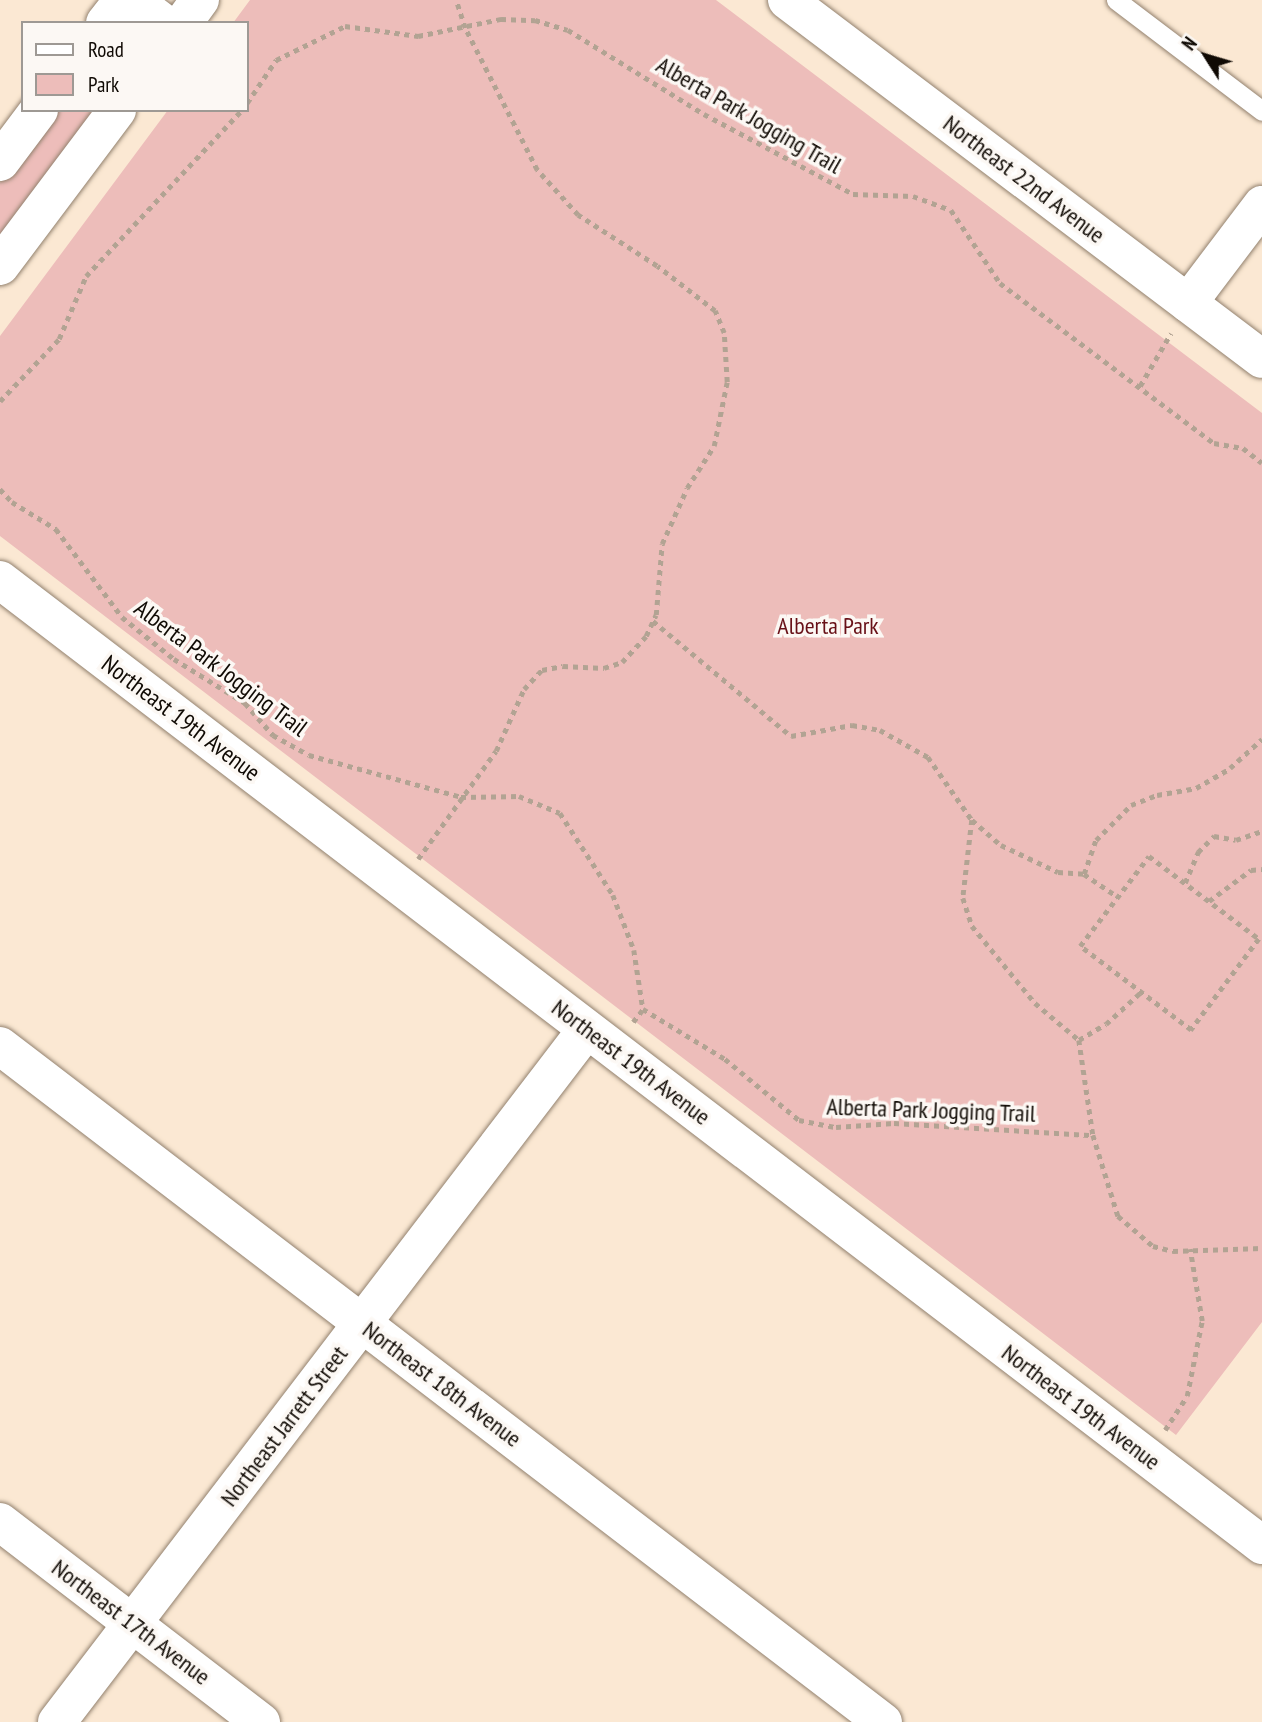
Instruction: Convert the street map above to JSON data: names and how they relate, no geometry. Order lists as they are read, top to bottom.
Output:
{
  "streets": {
    "street": [
      "Northeast 22nd Avenue",
      "Northeast 19th Avenue",
      "Northeast 18th Avenue",
      "Northeast Jarrett Street",
      "Northeast 17th Avenue"
    ],
    "path": ["Alberta Park Jogging Trail"]
  },
  "crossings": [
    ["Northeast 19th Avenue", "Northeast Jarrett Street"],
    ["Northeast 18th Avenue", "Northeast Jarrett Street"],
    ["Northeast Jarrett Street", "Northeast 17th Avenue"]
  ],
  "parks": ["Alberta Park"],
  "legend": ["Road", "Park"],
  "north": "top left"
}
